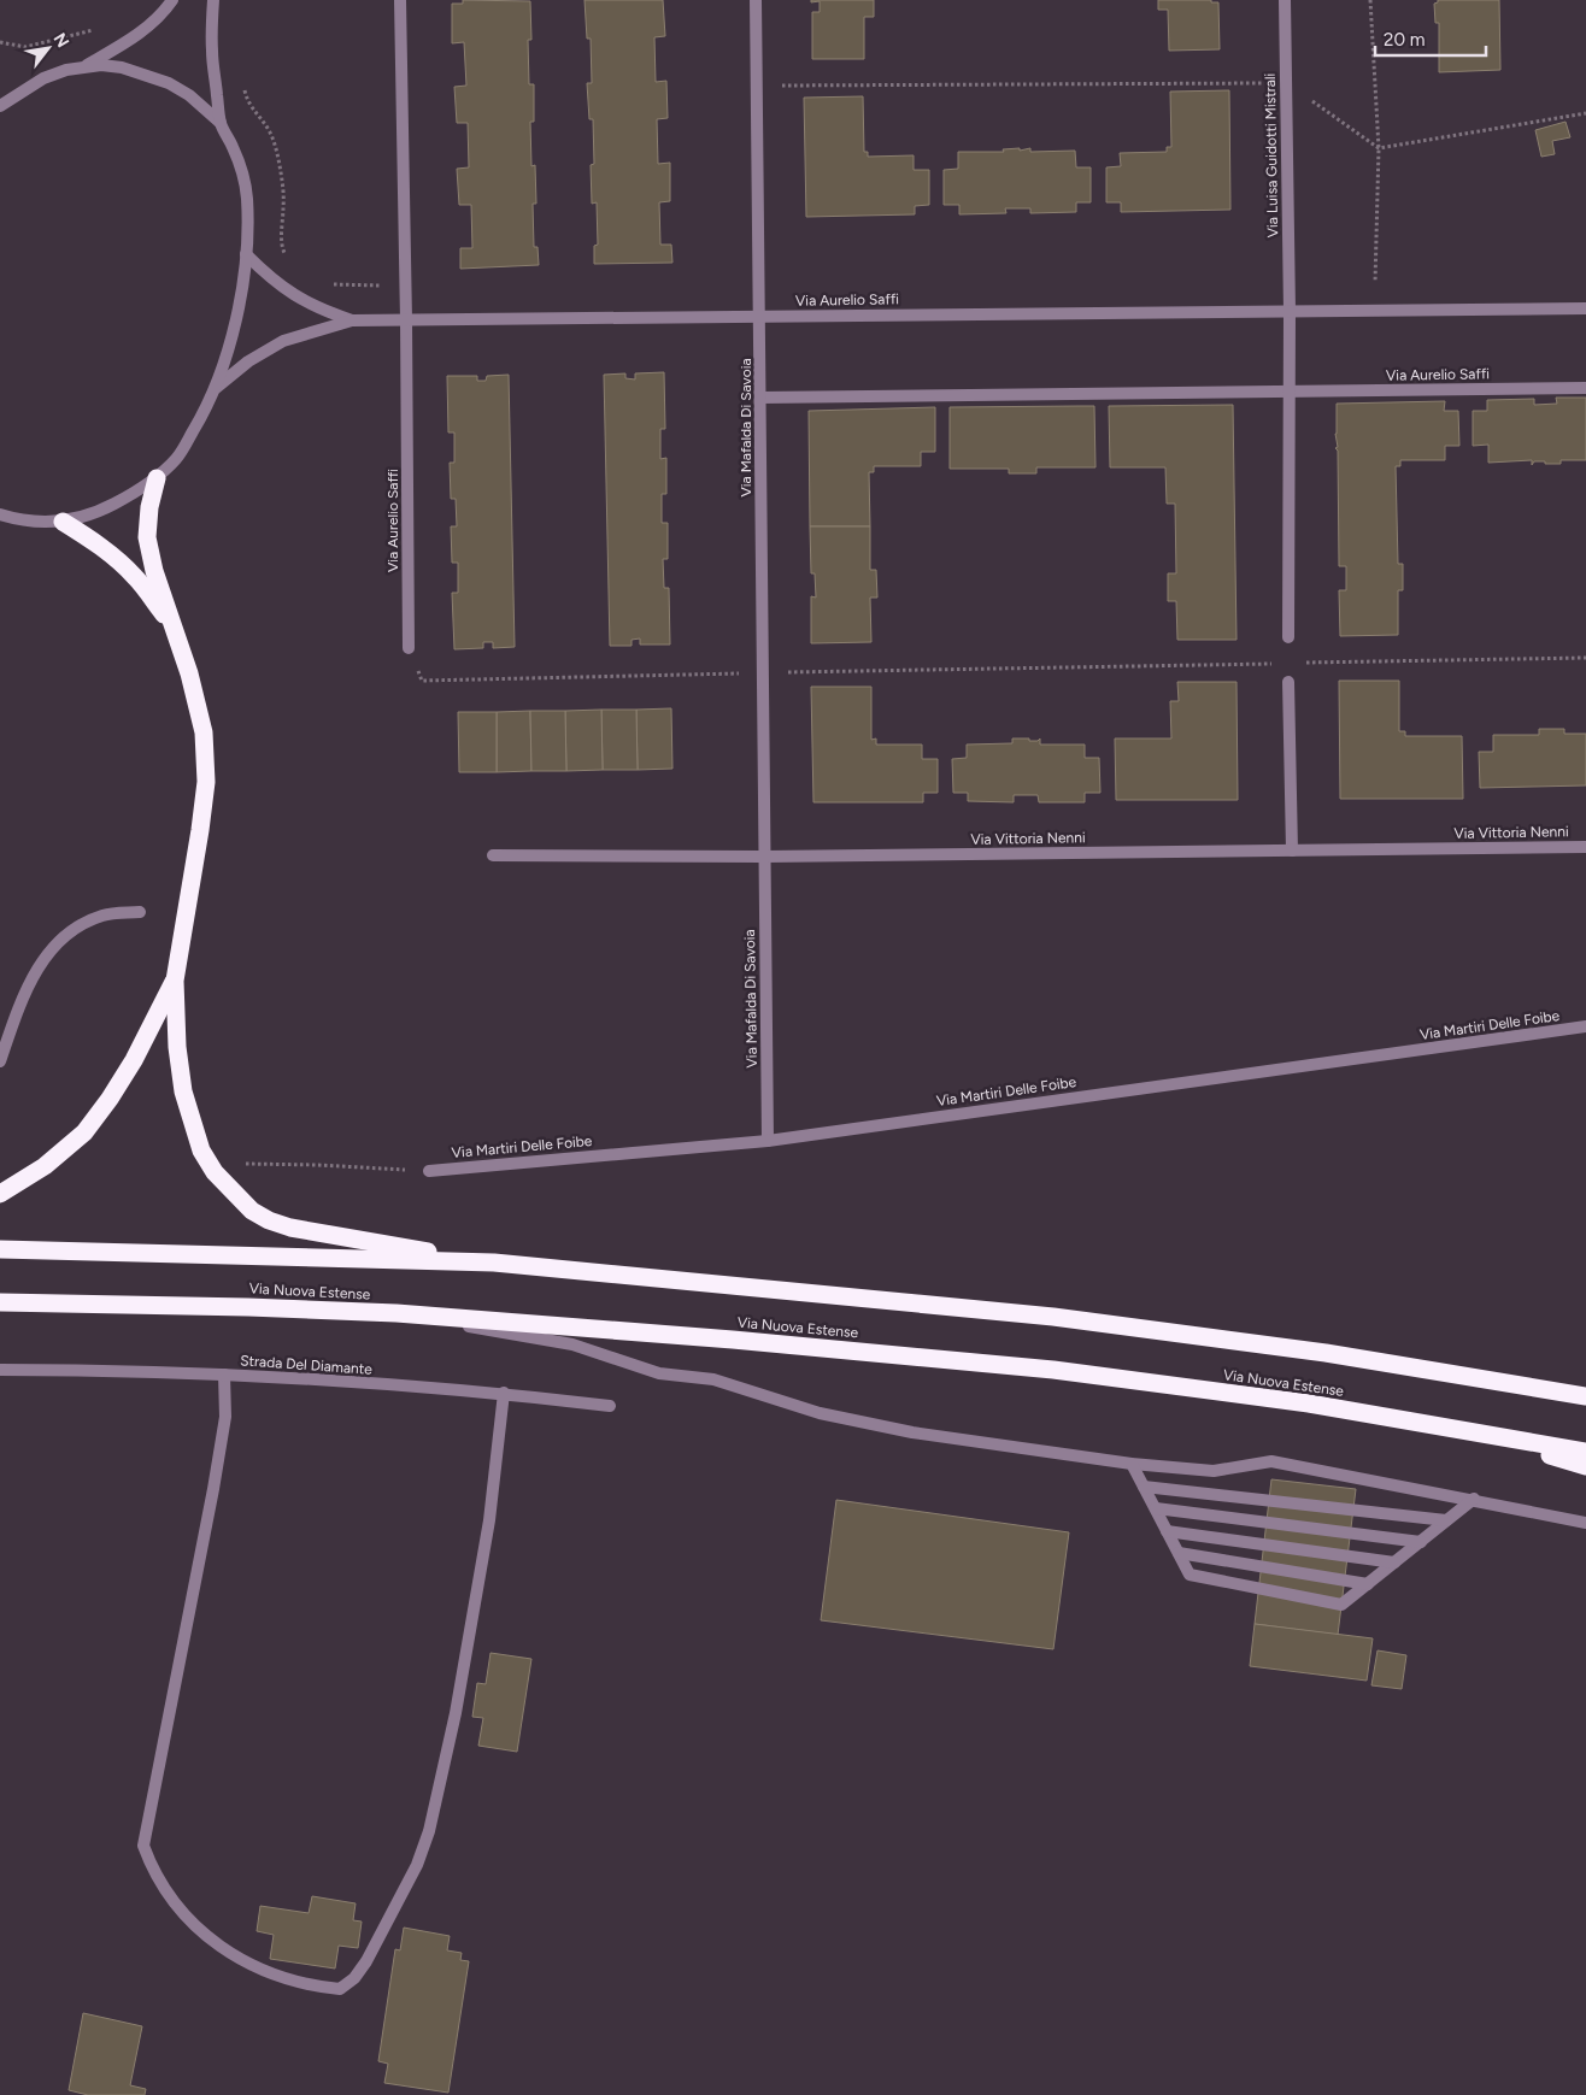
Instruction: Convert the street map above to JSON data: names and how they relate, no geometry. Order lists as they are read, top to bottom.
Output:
{
  "streets": {
    "highway": ["Via Nuova Estense"],
    "street": [
      "Via Luisa Guidotti Mistrali",
      "Via Aurelio Saffi",
      "Via Mafalda Di Savoia",
      "Via Vittoria Nenni",
      "Via Martiri Delle Foibe",
      "Strada Del Diamante"
    ]
  },
  "crossings": [
    ["Via Luisa Guidotti Mistrali", "Via Aurelio Saffi"],
    ["Via Aurelio Saffi", "Via Mafalda Di Savoia"],
    ["Via Mafalda Di Savoia", "Via Vittoria Nenni"],
    ["Via Mafalda Di Savoia", "Via Martiri Delle Foibe"]
  ],
  "scale_bar": "20 m",
  "north": "top right"
}
